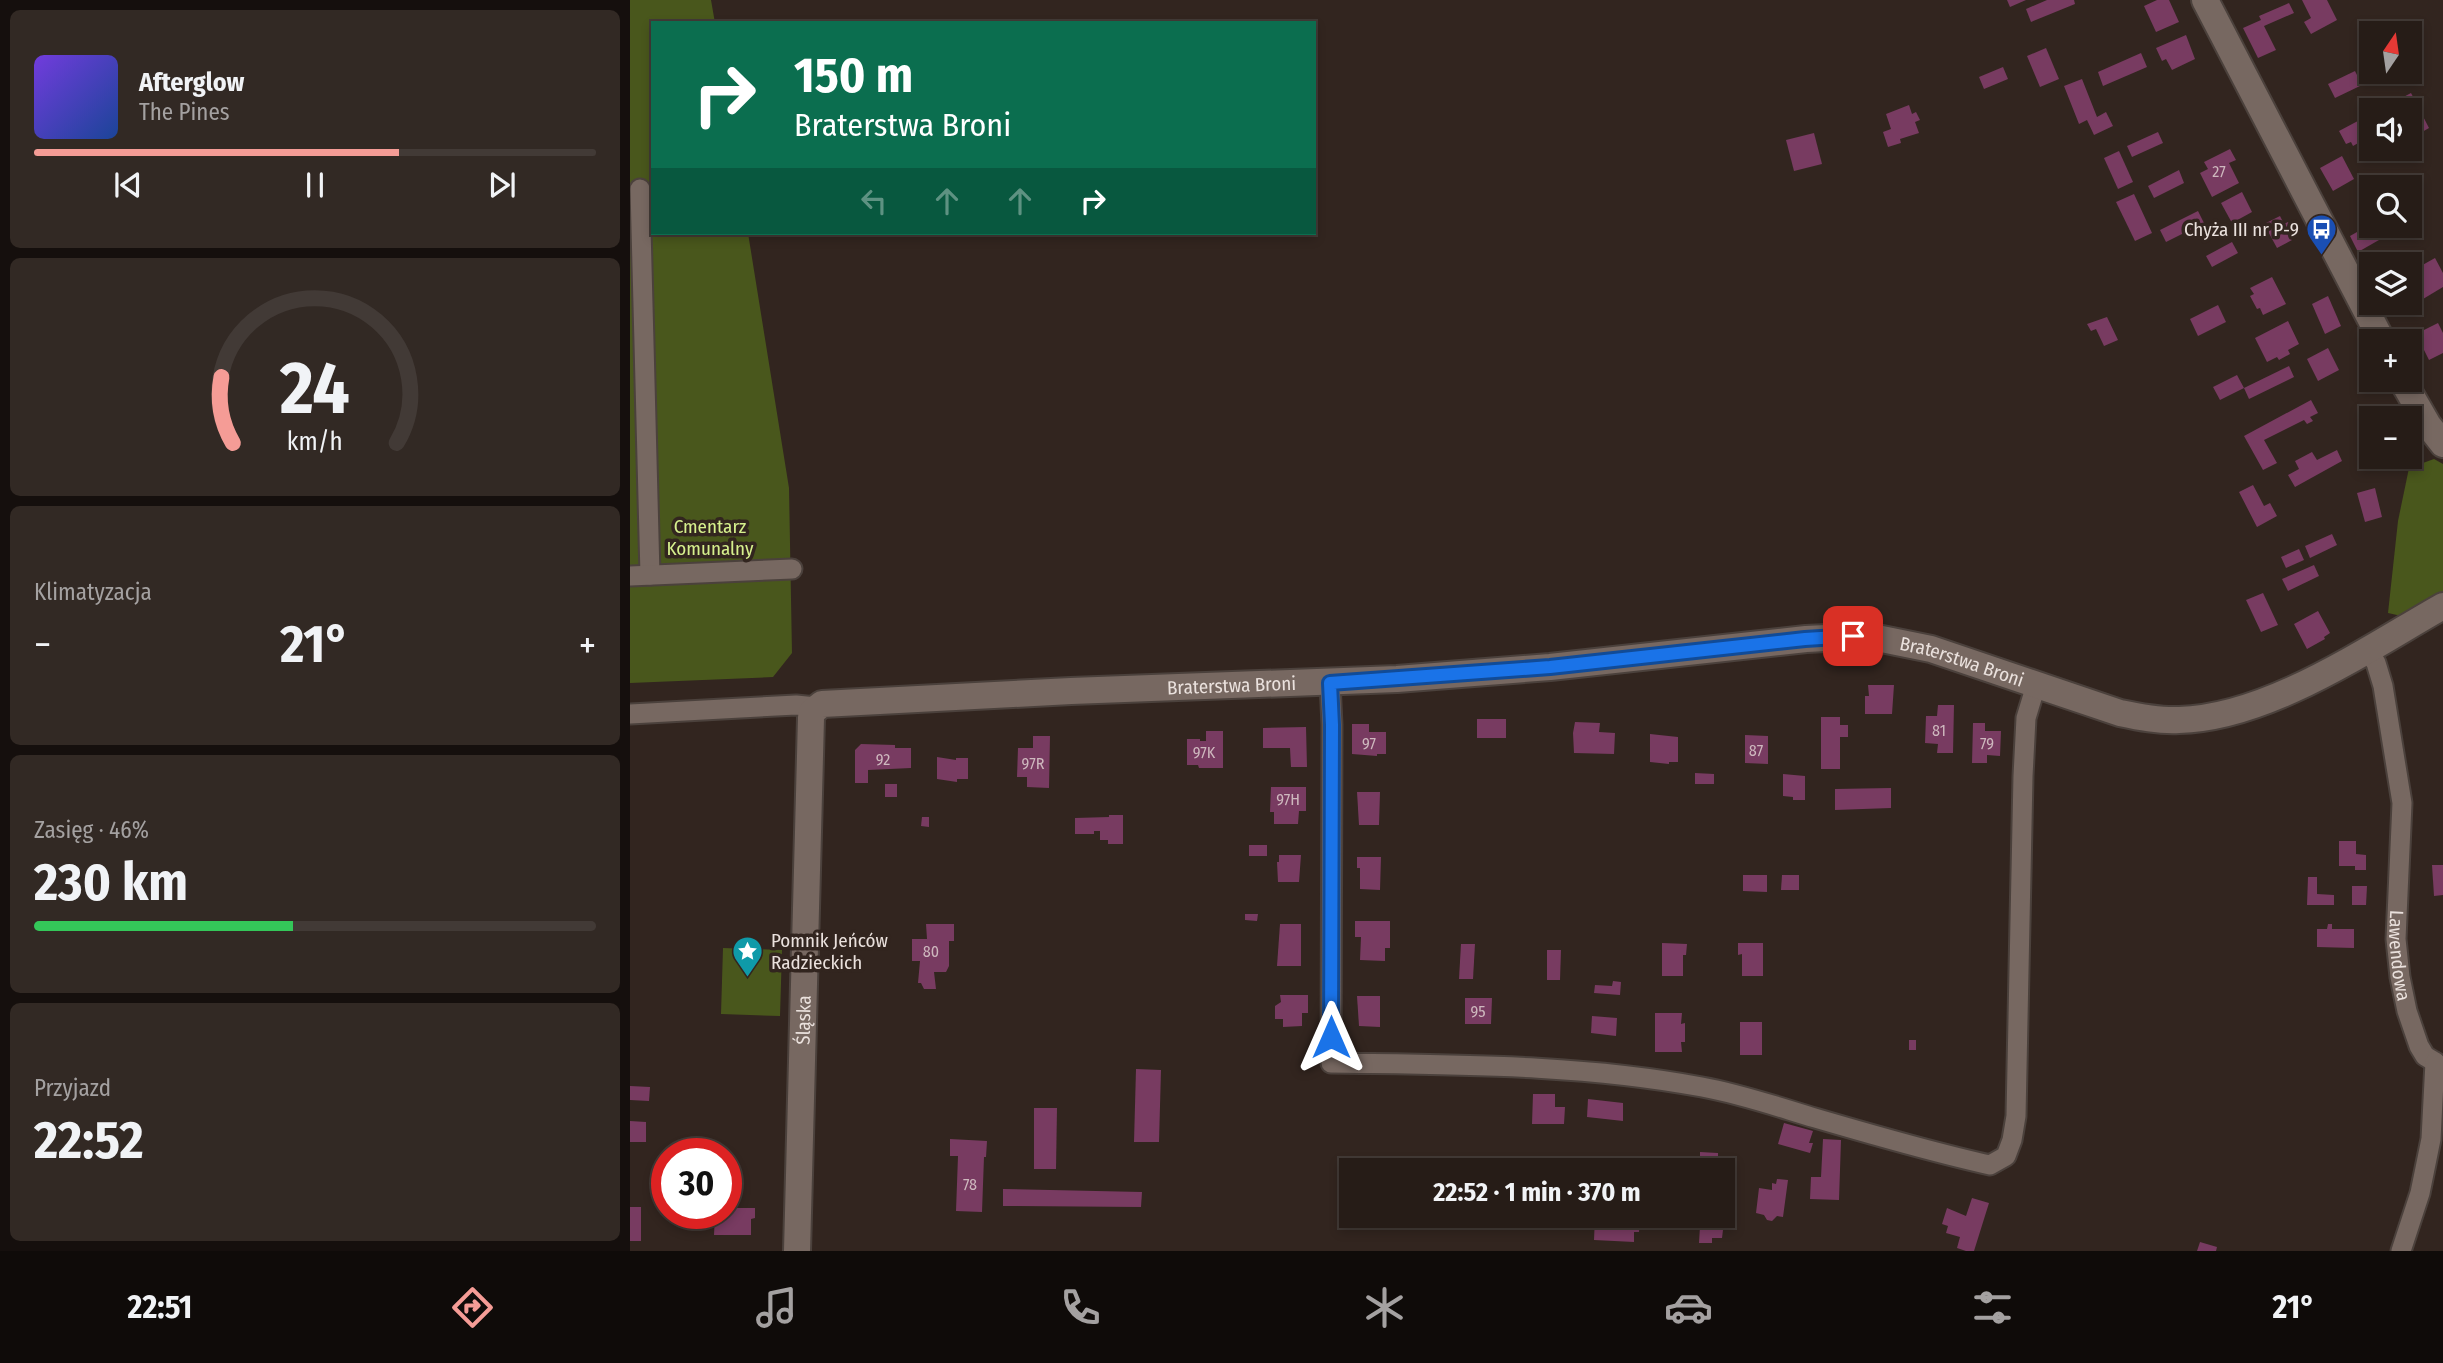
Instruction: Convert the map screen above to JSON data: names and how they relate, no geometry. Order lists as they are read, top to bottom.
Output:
{
  "streets": {
    "street": ["Braterstwa Broni", "Lawendowa", "Śląska"]
  },
  "crossings": [
    ["Braterstwa Broni", "Lawendowa"],
    ["Braterstwa Broni", "Śląska"]
  ],
  "parks": ["Cmentarz Komunalny"],
  "places": {
    "bus stop": ["Chyża III nr P-9"],
    "place": ["Pomnik Jeńców Radzieckich"]
  },
  "house_numbers": [
    "27",
    "81",
    "97",
    "79",
    "87",
    "97K",
    "92",
    "97R",
    "97H",
    "80",
    "95",
    "78"
  ],
  "north": "top",
  "page": {
    "map_buttons": ["+", "−"],
    "turn": ["150 m", "Braterstwa Broni"],
    "song": ["Afterglow", "The Pines"],
    "tile": [
      "Klimatyzacja",
      ["Zasięg · 46%", "230 km"],
      ["Przyjazd", "22:52"]
    ],
    "heat": ["−", "21°", "+"],
    "limit": "30",
    "trip": "22:52 · 1 min · 370 m",
    "tabs": ["22:51", "21°"],
    "gauge": ["24", "km/h"]
  }
}
